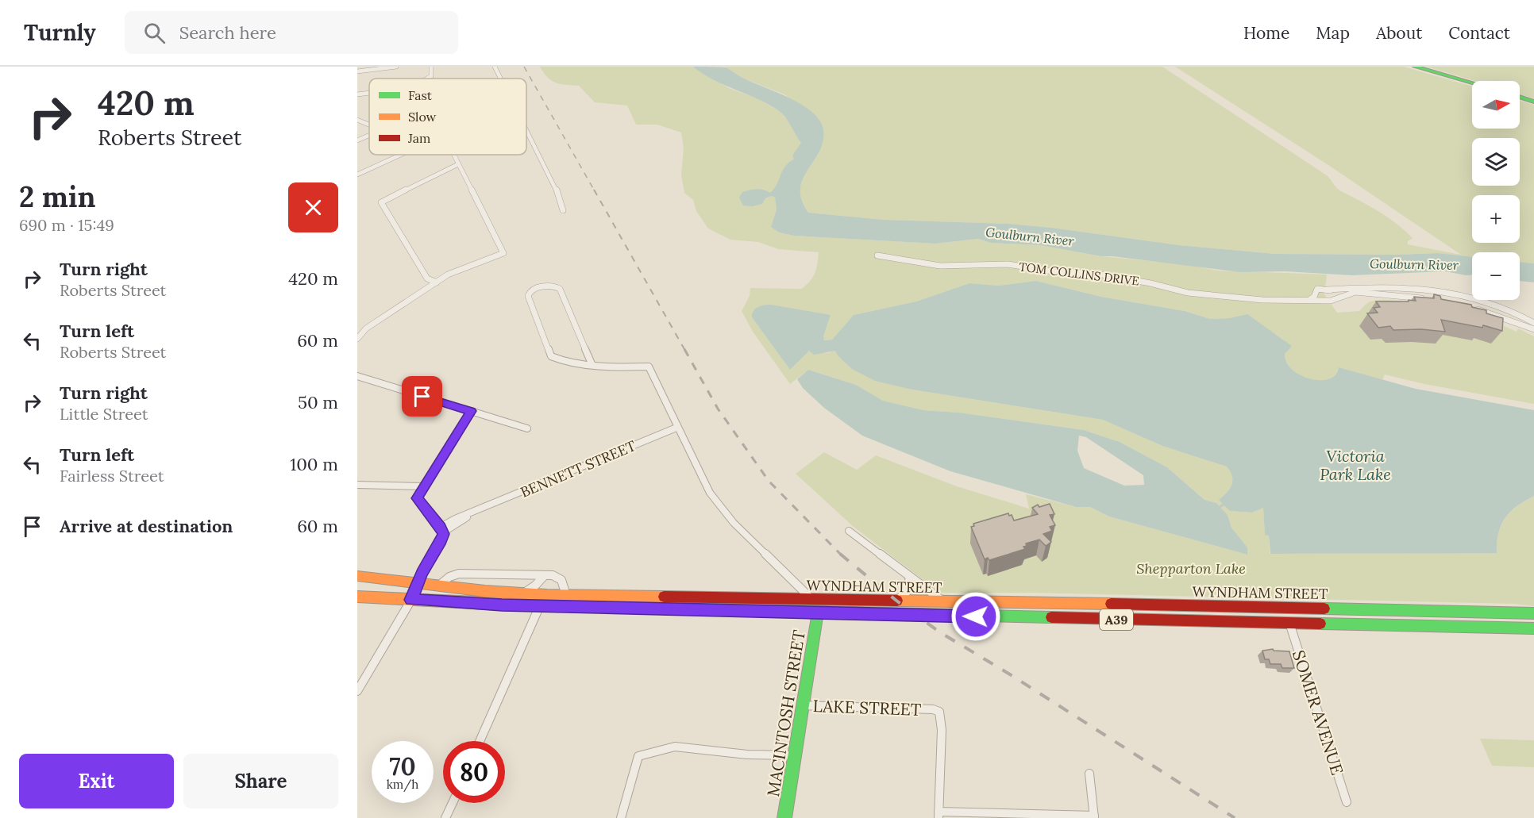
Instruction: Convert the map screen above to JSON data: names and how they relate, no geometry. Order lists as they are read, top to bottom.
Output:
{
  "streets": {
    "main road": ["WYNDHAM STREET", "A39", "MACINTOSH STREET"],
    "street": [
      "TOM COLLINS DRIVE",
      "BENNETT STREET",
      "LAKE STREET",
      "SOMER AVENUE"
    ]
  },
  "crossings": [
    ["WYNDHAM STREET", "SOMER AVENUE"],
    ["WYNDHAM STREET", "MACINTOSH STREET"],
    ["LAKE STREET", "MACINTOSH STREET"]
  ],
  "water": ["Goulburn River", "Victoria Park Lake"],
  "parks": ["Shepparton Lake"],
  "legend": ["Fast", "Slow", "Jam"],
  "north": "right",
  "page": {
    "header": "Turnly",
    "search": "Search here",
    "nav": [
      "Home",
      "Map",
      "About",
      "Contact"
    ],
    "turn": ["420 m", "Roberts Street"],
    "map_buttons": ["+", "−"],
    "heading": ["2 min", "690 m · 15:49"],
    "list": [
      {
        "name": "Turn right",
        "note": "Roberts Street",
        "value": "420 m"
      },
      {
        "name": "Turn left",
        "note": "Roberts Street",
        "value": "60 m"
      },
      {
        "name": "Turn right",
        "note": "Little Street",
        "value": "50 m"
      },
      {
        "name": "Turn left",
        "note": "Fairless Street",
        "value": "100 m"
      },
      {
        "name": "Arrive at destination",
        "value": "60 m"
      }
    ],
    "speed": "70 km/h",
    "limit": "80",
    "buttons": ["Exit", "Share"]
  }
}
